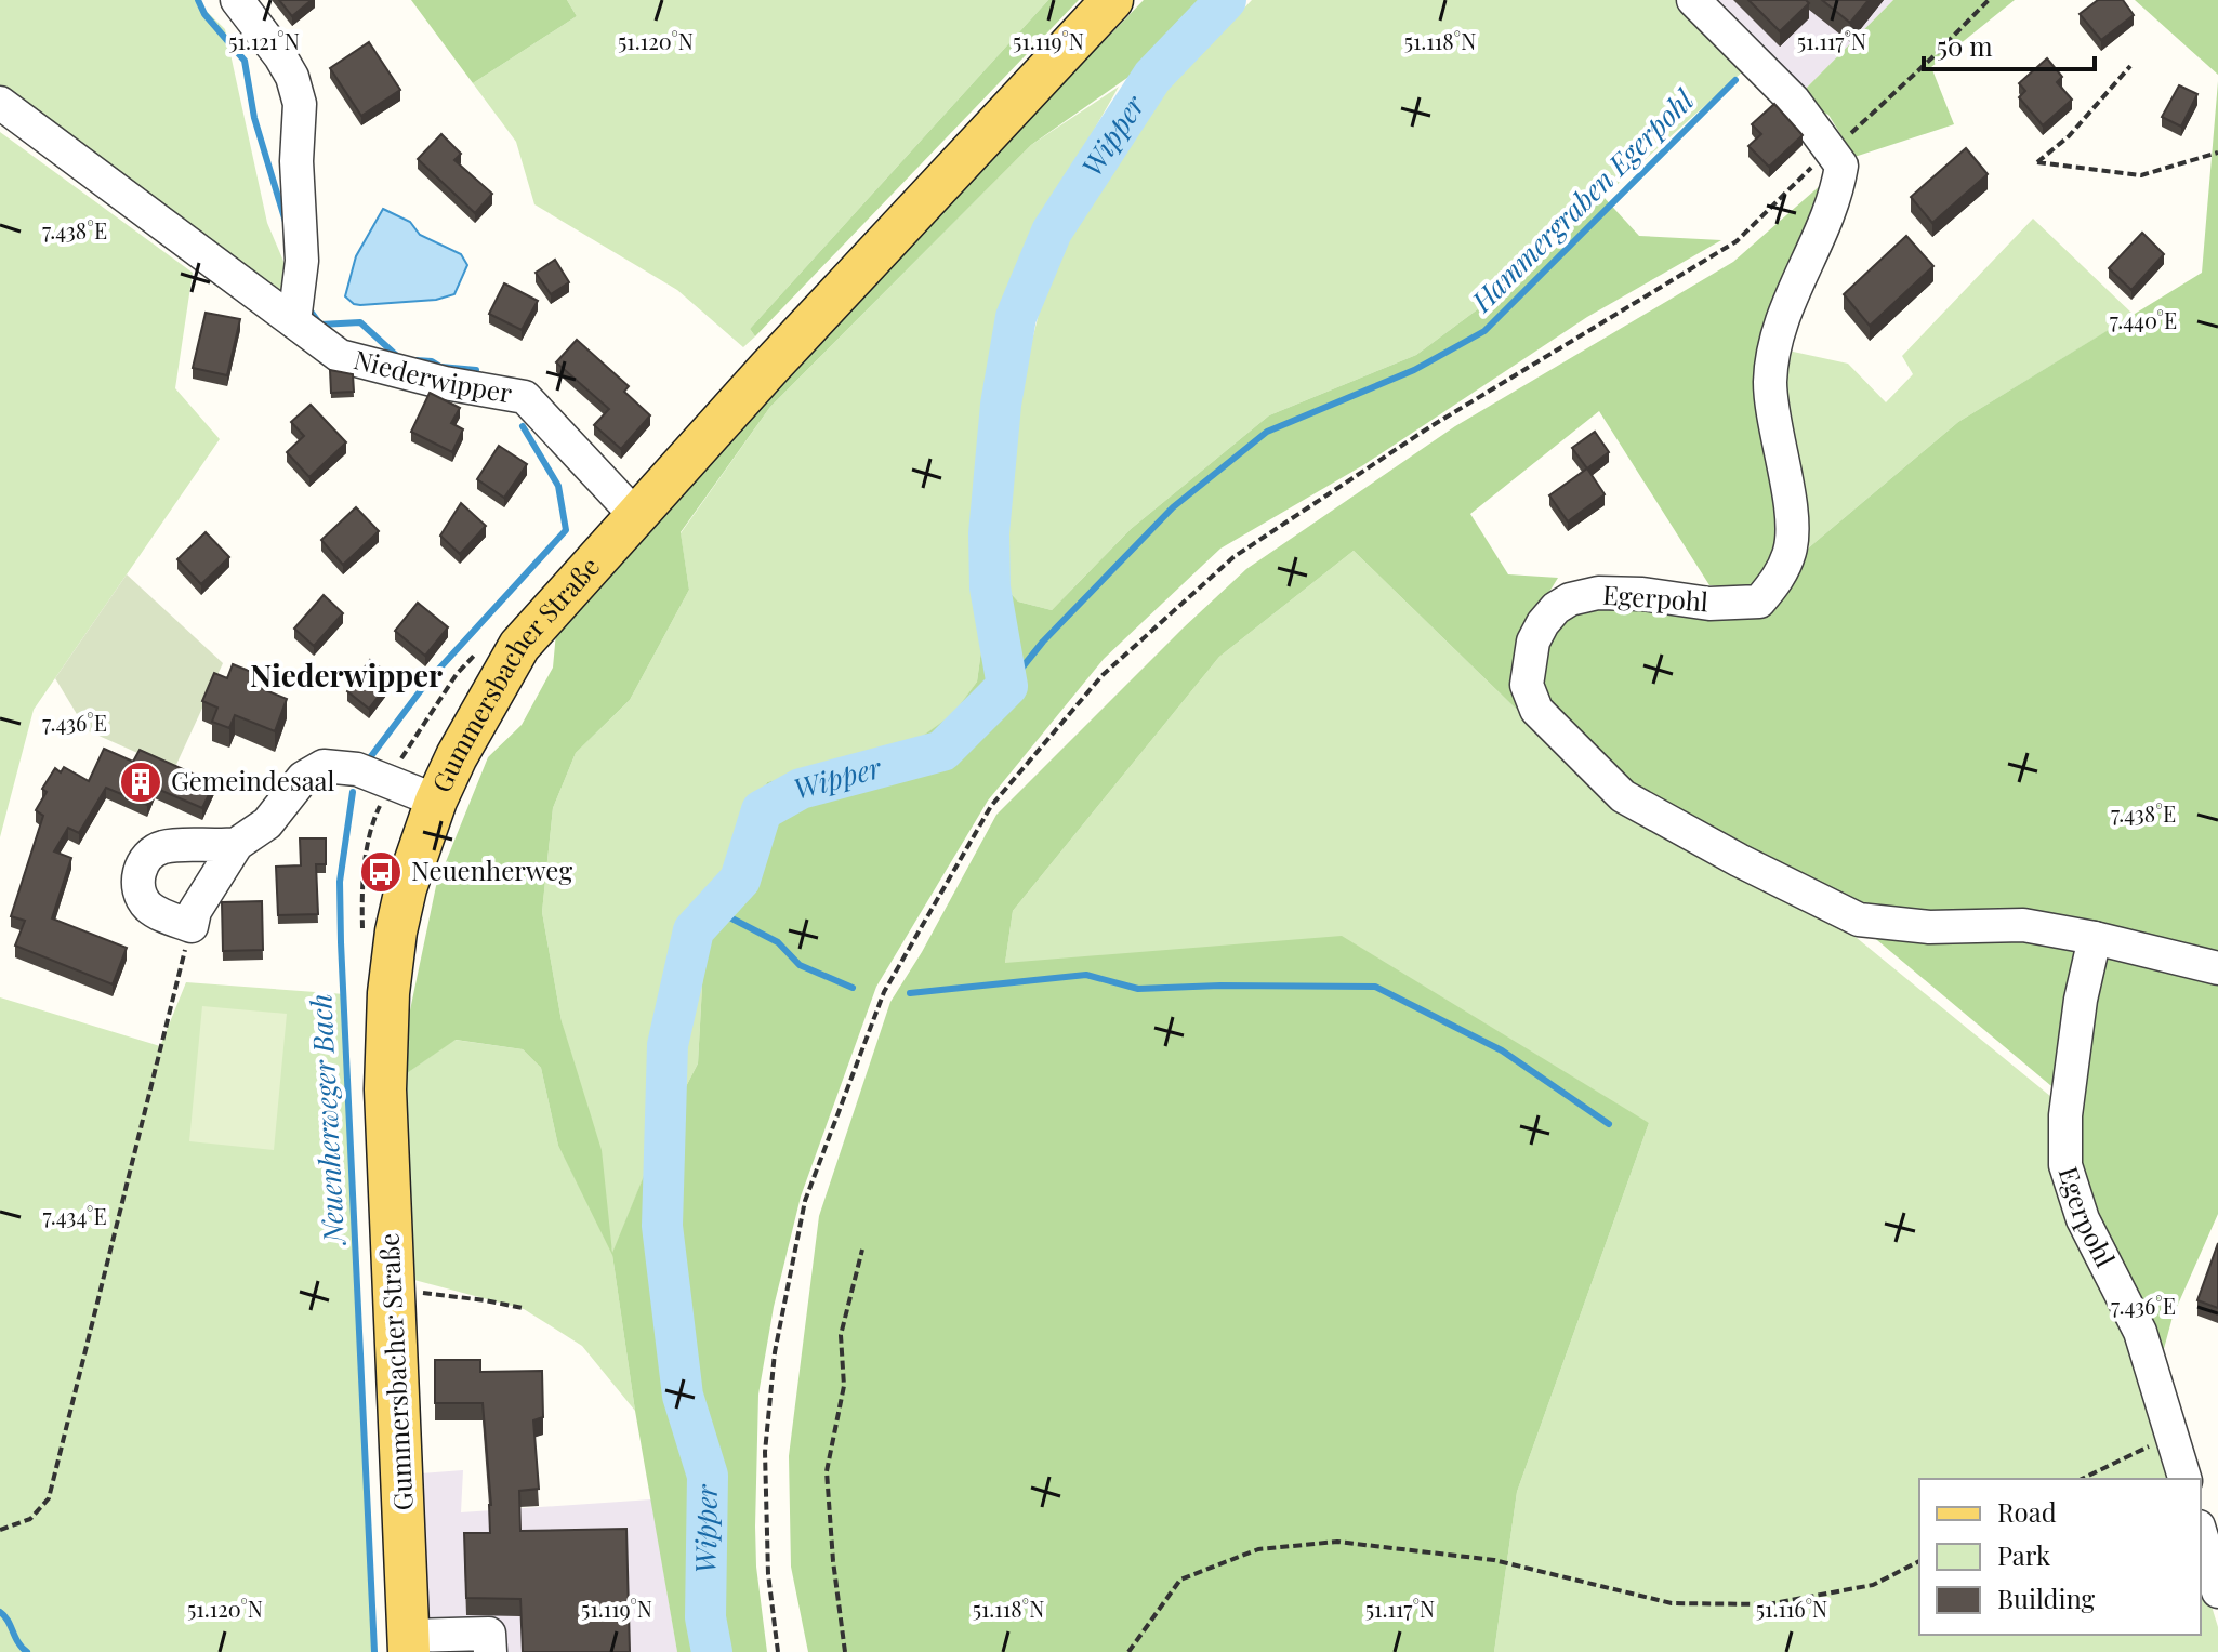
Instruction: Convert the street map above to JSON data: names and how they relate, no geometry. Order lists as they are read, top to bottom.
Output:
{
  "streets": {
    "main road": ["Gummersbacher Straße"],
    "street": ["Niederwipper", "Egerpohl"]
  },
  "crossings": [
    ["Niederwipper", "Gummersbacher Straße"]
  ],
  "districts": ["Niederwipper"],
  "water": ["Wipper", "Hammergraben Egerpohl", "Neuenherweger Bach"],
  "places": {
    "building": ["Gemeindesaal"],
    "bus stop": ["Neuenherweg"]
  },
  "legend": ["Road", "Park", "Building"],
  "scale_bar": "50 m",
  "coordinates": [
    "51.121°N",
    "51.120°N",
    "51.119°N",
    "51.118°N",
    "51.117°N",
    "7.438°E",
    "7.440°E",
    "7.436°E",
    "7.434°E",
    "51.116°N"
  ]
}
